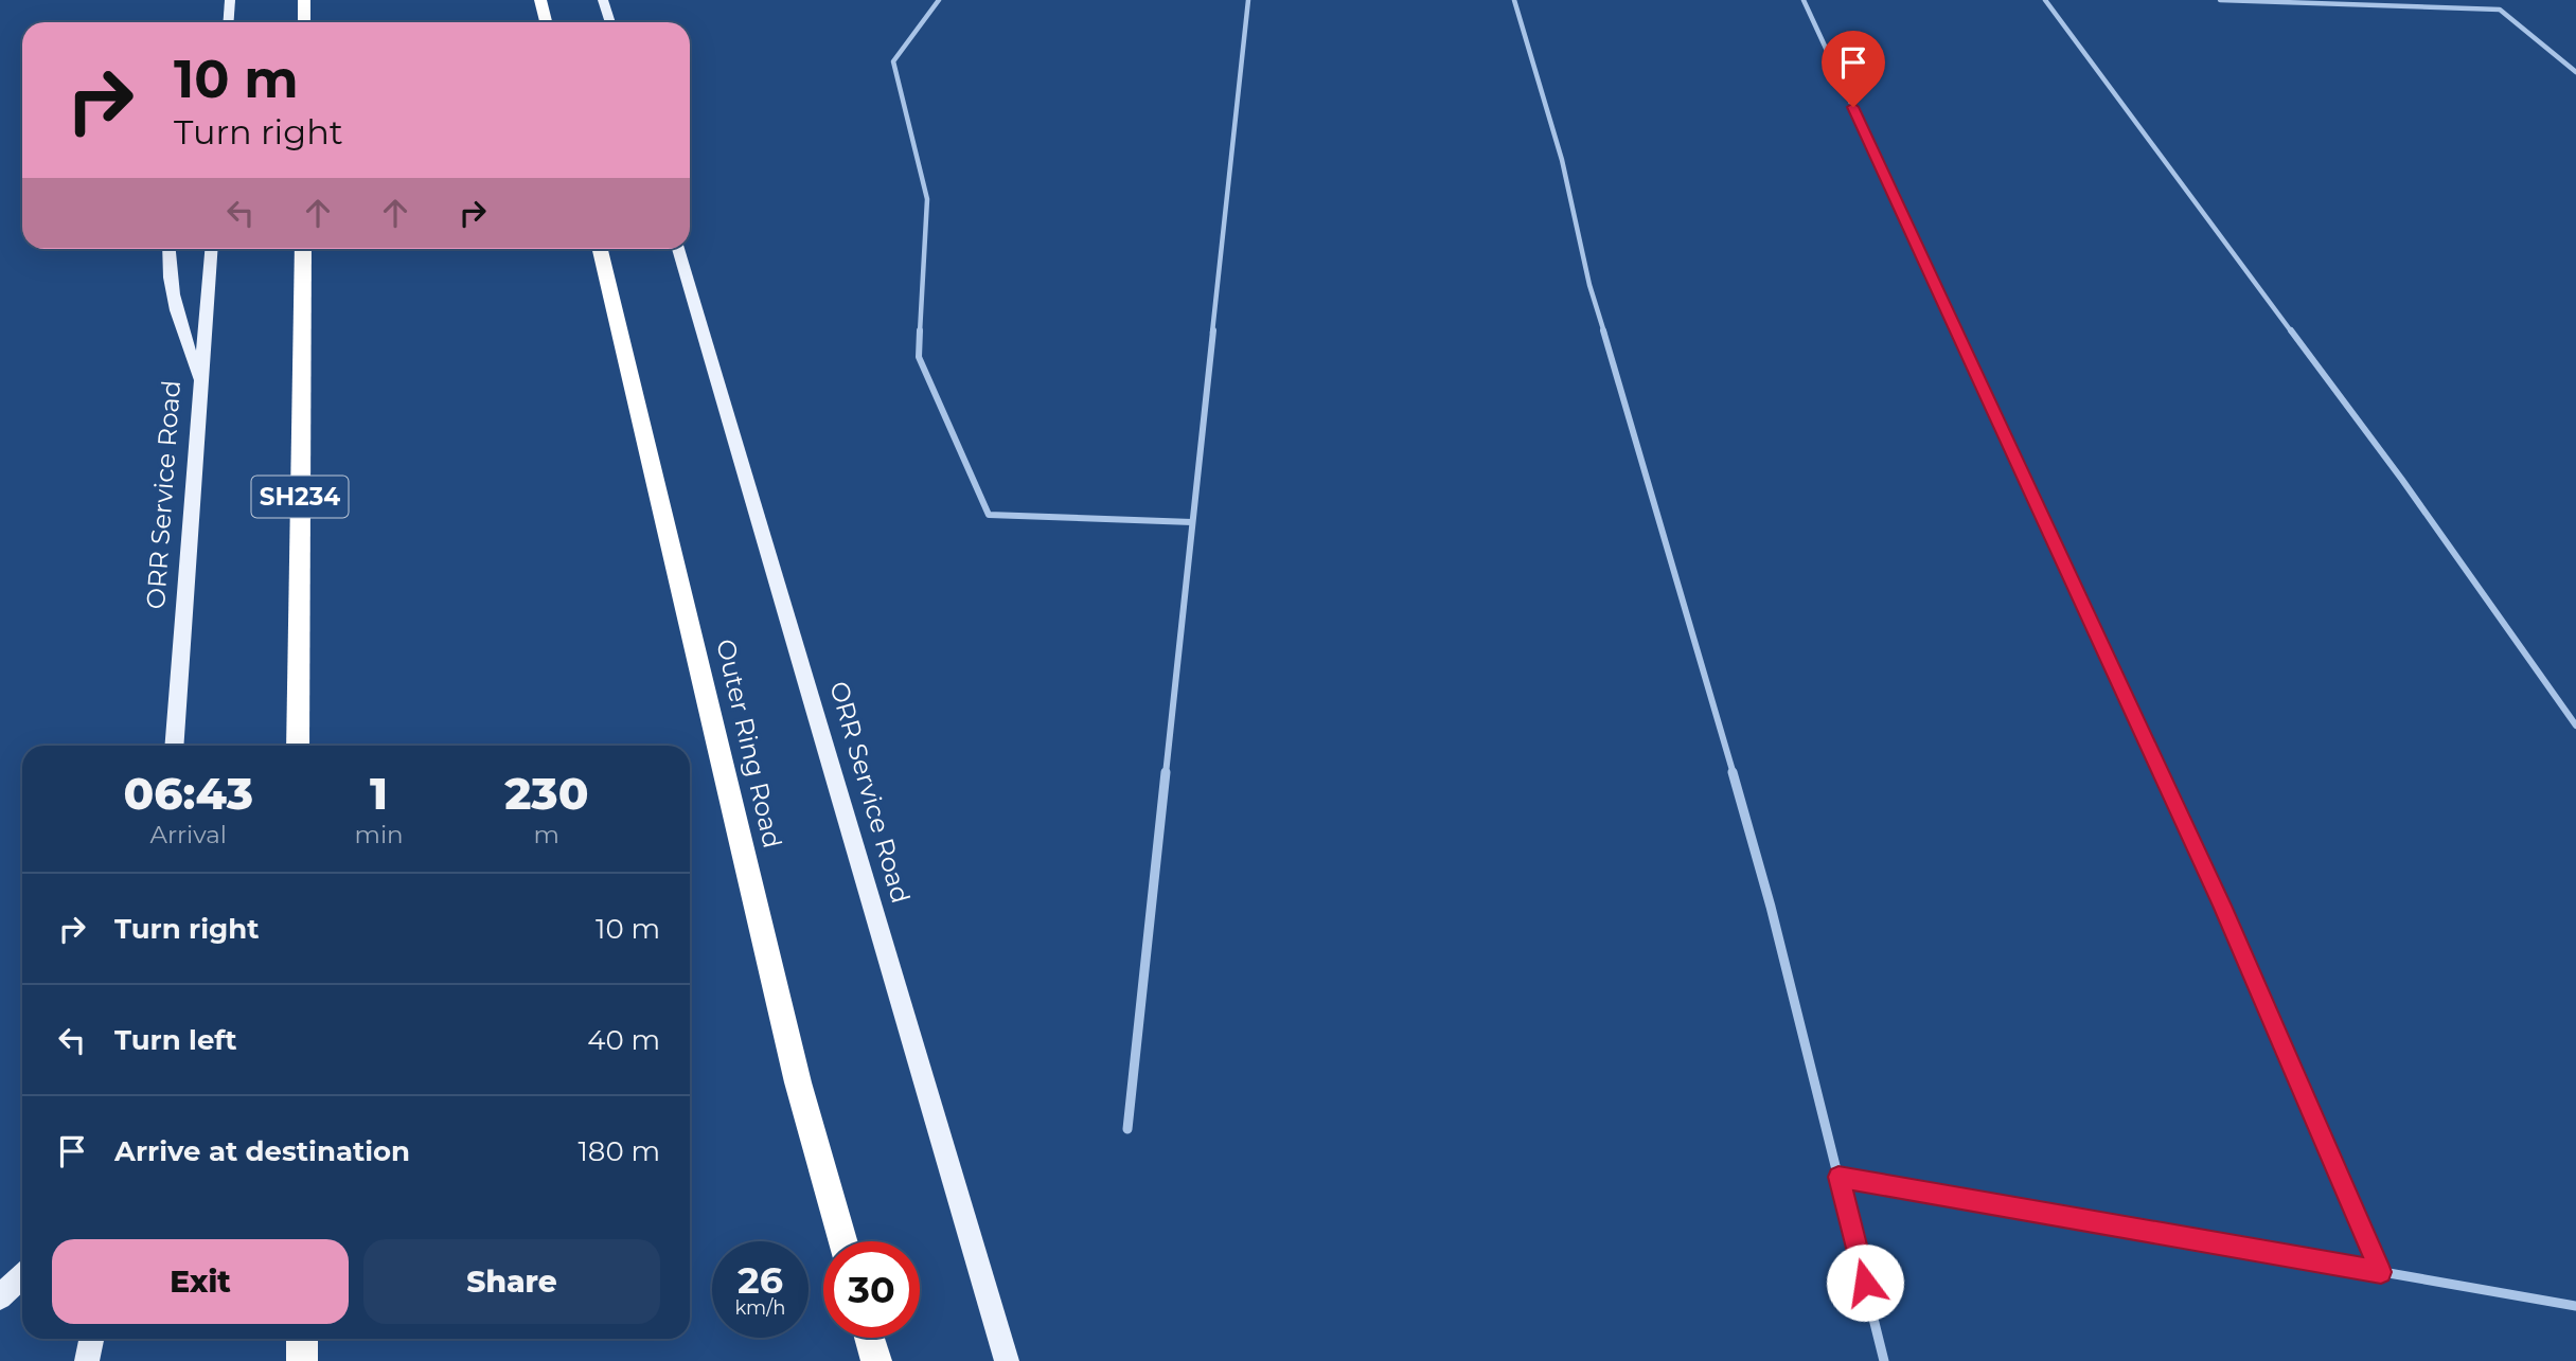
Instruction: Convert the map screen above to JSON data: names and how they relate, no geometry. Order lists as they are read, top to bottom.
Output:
{
  "streets": {
    "highway": ["SH234", "Outer Ring Road"],
    "main road": ["ORR Service Road"]
  },
  "page": {
    "turn": ["10 m", "Turn right"],
    "eta": [
      "06:43",
      "Arrival",
      "1",
      "min",
      "230",
      "m"
    ],
    "list": [
      {
        "name": "Turn right",
        "value": "10 m"
      },
      {
        "name": "Turn left",
        "value": "40 m"
      },
      {
        "name": "Arrive at destination",
        "value": "180 m"
      }
    ],
    "buttons": ["Exit", "Share"],
    "speed": "26 km/h",
    "limit": "30"
  }
}
